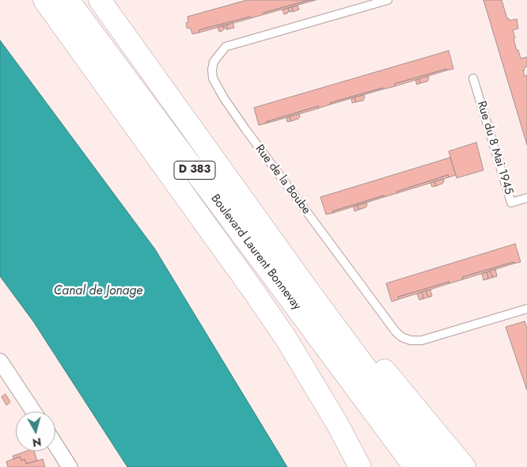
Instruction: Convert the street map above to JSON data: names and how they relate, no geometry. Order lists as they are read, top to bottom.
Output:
{
  "streets": {
    "highway": ["D 383", "Boulevard Laurent Bonnevay"],
    "lane": ["Rue du 8 Mai 1945", "Rue de la Boube"]
  },
  "water": ["Canal de Jonage"],
  "north": "bottom"
}
